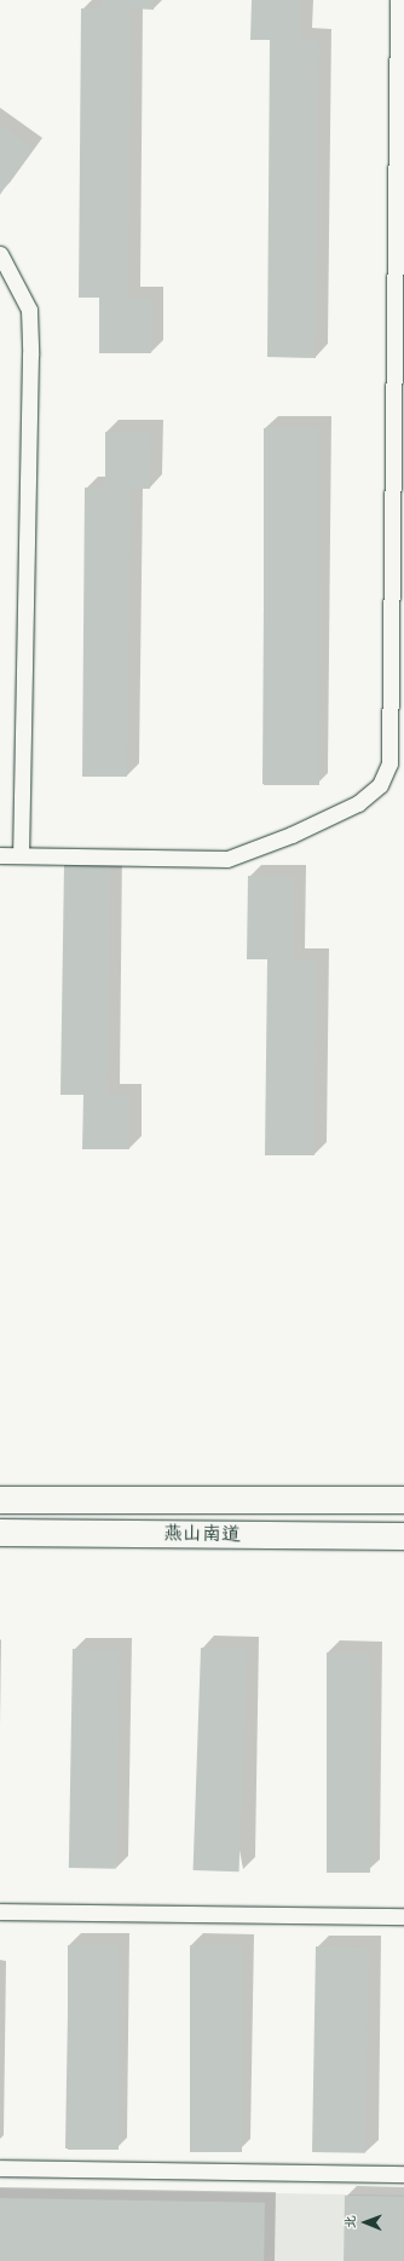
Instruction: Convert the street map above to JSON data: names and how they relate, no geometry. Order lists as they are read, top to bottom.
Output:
{
  "streets": {
    "main road": ["燕山南道"]
  },
  "north": "left"
}
